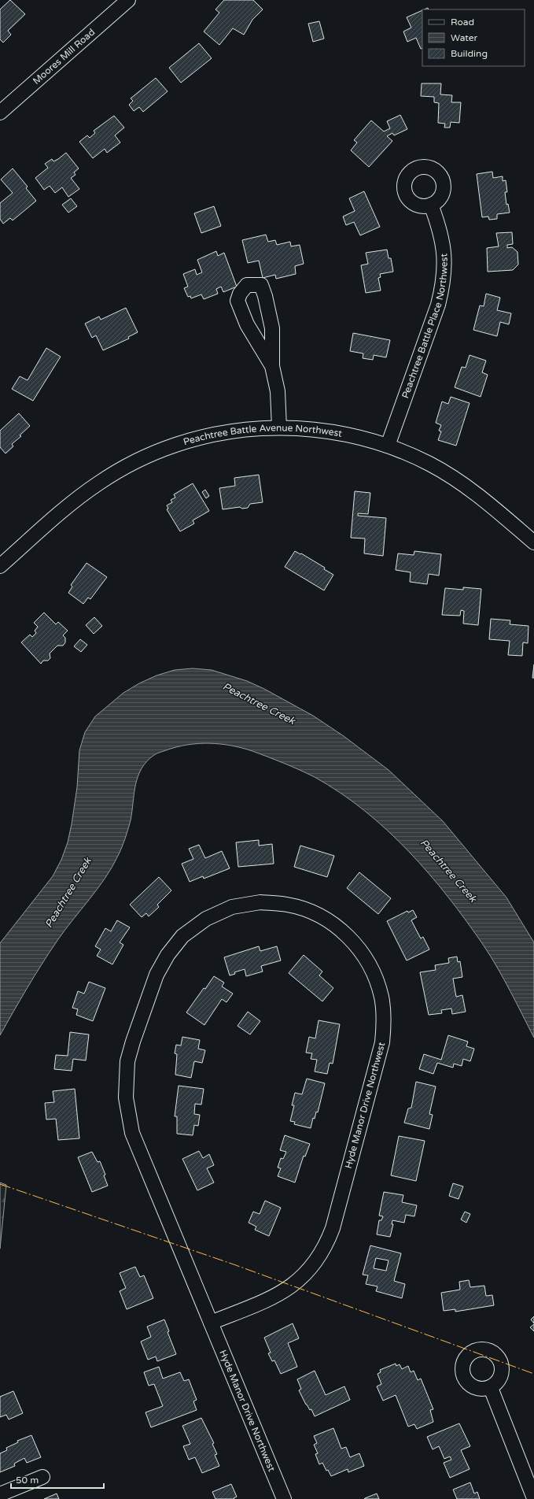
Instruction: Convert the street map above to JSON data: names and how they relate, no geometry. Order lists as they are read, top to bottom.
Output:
{
  "streets": {
    "street": [
      "Moores Mill Road",
      "Peachtree Battle Place Northwest",
      "Peachtree Battle Avenue Northwest",
      "Hyde Manor Drive Northwest"
    ]
  },
  "crossings": [
    ["Peachtree Battle Place Northwest", "Peachtree Battle Avenue Northwest"]
  ],
  "water": ["Peachtree Creek"],
  "legend": ["Road", "Water", "Building"],
  "scale_bar": "50 m"
}
